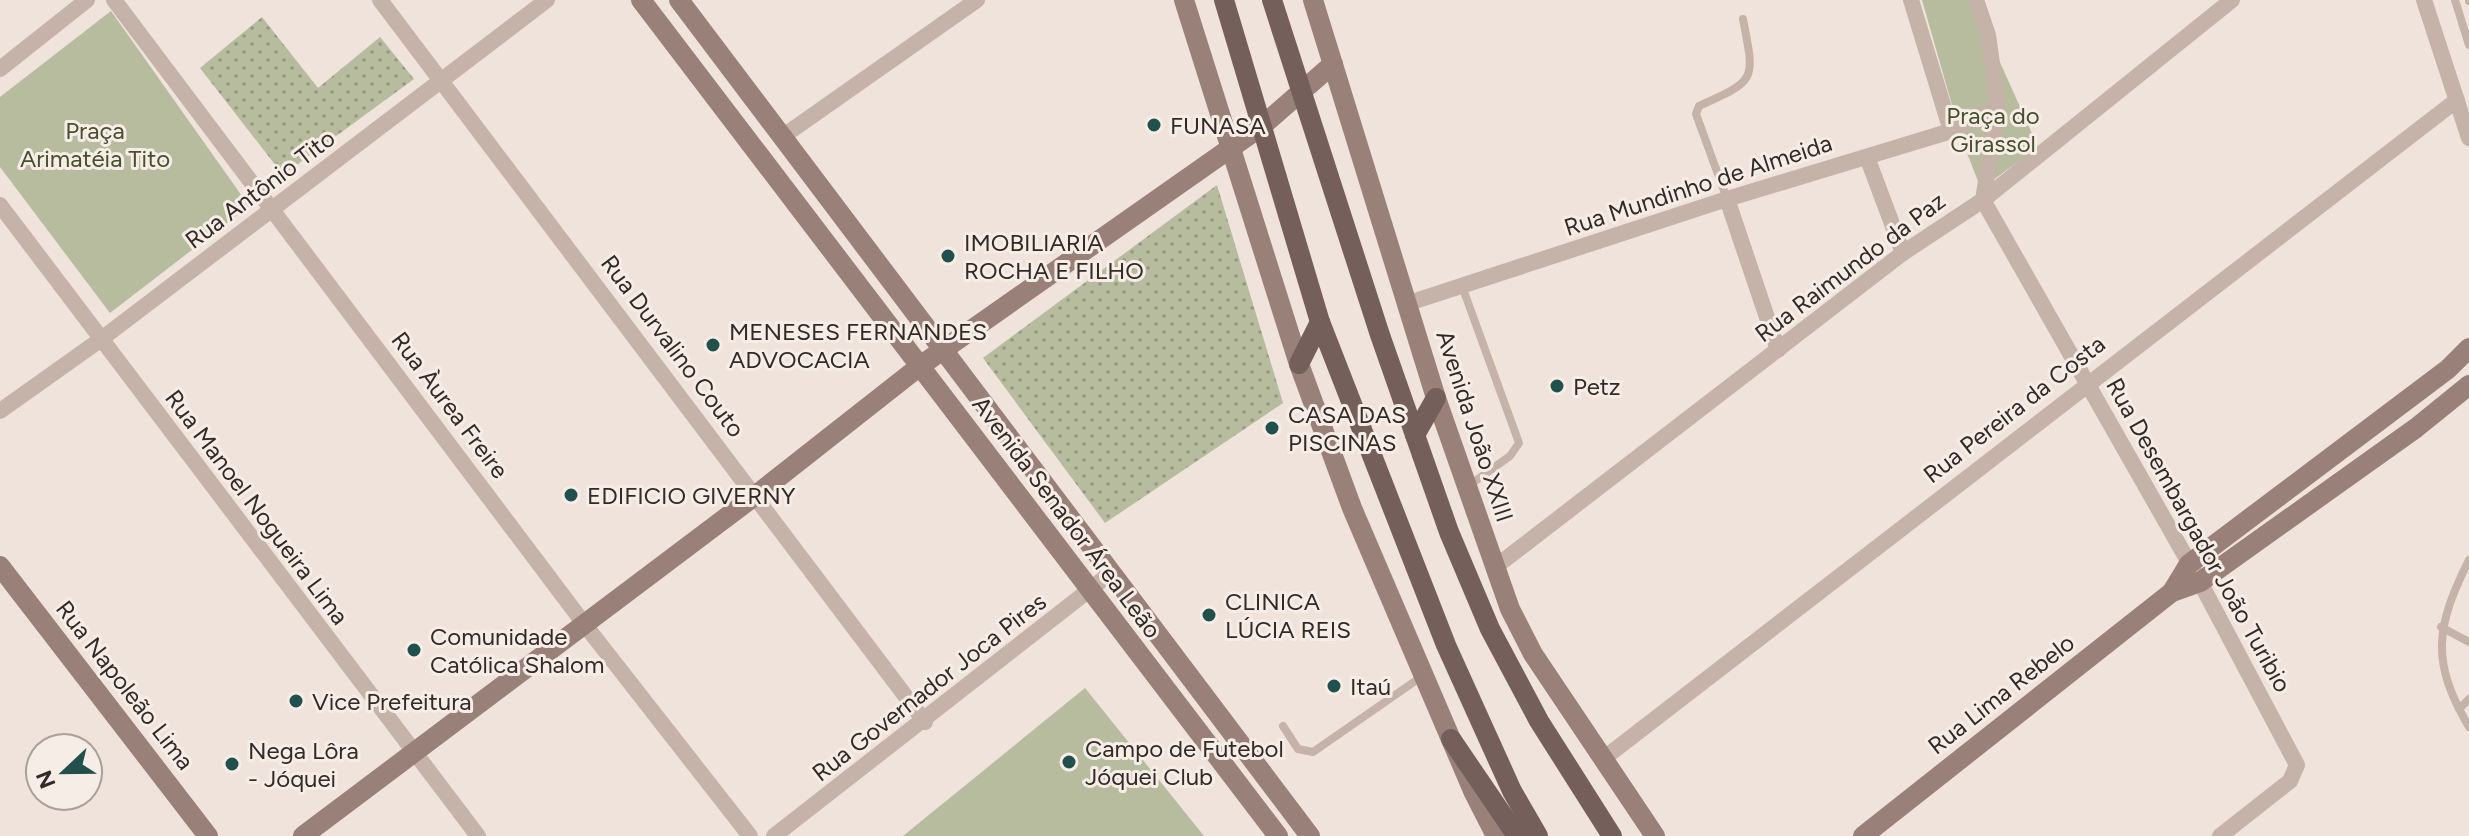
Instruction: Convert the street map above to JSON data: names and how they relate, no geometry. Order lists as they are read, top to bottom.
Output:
{
  "streets": {
    "street": [
      "Rua Mundinho de Almeida",
      "Rua Antônio Tito",
      "Rua Raimundo da Paz",
      "Rua Durvalino Couto",
      "Rua Àurea Freire",
      "Rua Pereira da Costa",
      "Avenida João XXIII",
      "Rua Manoel Nogueira Lima",
      "Avenida Senador Área Leão",
      "Rua Desembargador João Turibio",
      "Rua Napoleão Lima",
      "Rua Governador Joca Pires",
      "Rua Lima Rebelo"
    ]
  },
  "crossings": [
    ["Rua Mundinho de Almeida", "Avenida João XXIII"],
    ["Rua Antônio Tito", "Rua Durvalino Couto"],
    ["Rua Antônio Tito", "Rua Àurea Freire"],
    ["Rua Antônio Tito", "Rua Manoel Nogueira Lima"],
    ["Rua Raimundo da Paz", "Avenida João XXIII"],
    ["Rua Raimundo da Paz", "Rua Desembargador João Turibio"],
    ["Rua Durvalino Couto", "Rua Governador Joca Pires"],
    ["Rua Pereira da Costa", "Avenida João XXIII"],
    ["Rua Pereira da Costa", "Rua Desembargador João Turibio"],
    ["Avenida Senador Área Leão", "Rua Governador Joca Pires"],
    ["Rua Desembargador João Turibio", "Rua Lima Rebelo"]
  ],
  "parks": ["Praça do Girassol", "Praça Arimatéia Tito"],
  "places": [
    "FUNASA",
    "IMOBILIARIA ROCHA E FILHO",
    "MENESES FERNANDES ADVOCACIA",
    "Petz",
    "CASA DAS PISCINAS",
    "EDIFICIO GIVERNY",
    "CLINICA LÚCIA REIS",
    "Comunidade Católica Shalom",
    "Itaú",
    "Vice Prefeitura",
    "Campo de Futebol Jóquei Club",
    "Nega Lôra - Jóquei"
  ],
  "north": "left"
}
